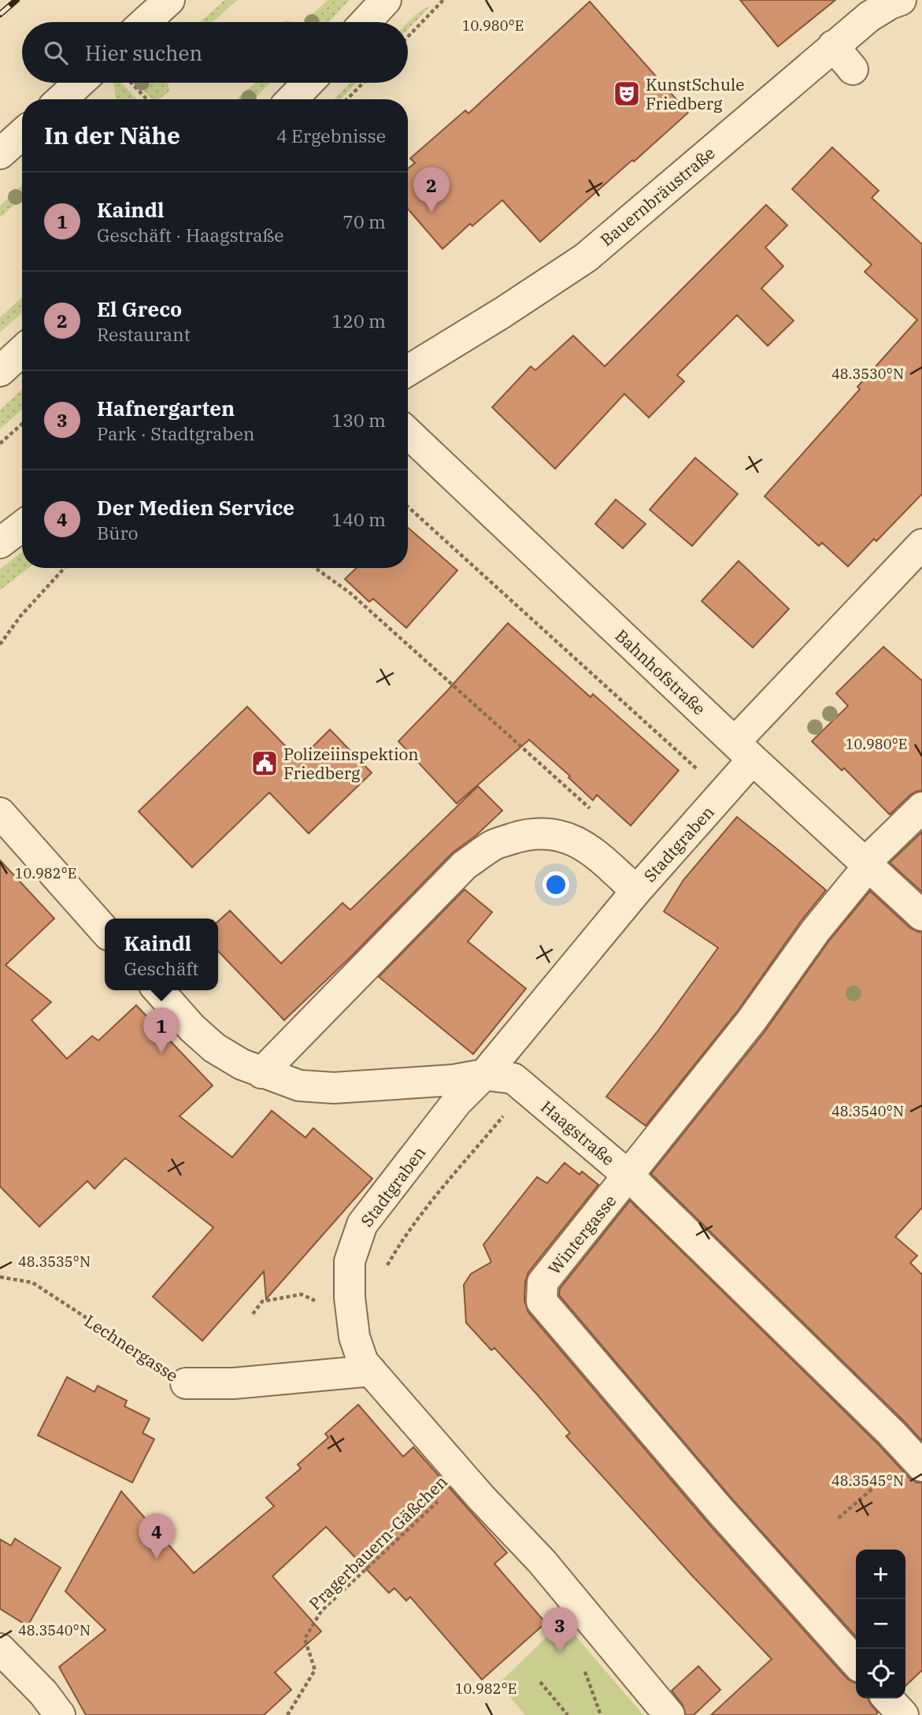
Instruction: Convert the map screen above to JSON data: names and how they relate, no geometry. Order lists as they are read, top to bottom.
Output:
{
  "streets": {
    "street": [
      "Bauernbräustraße",
      "Bahnhofstraße",
      "Stadtgraben",
      "Haagstraße",
      "Wintergasse",
      "Lechnergasse"
    ],
    "path": ["Pragerbauern-Gäßchen"]
  },
  "crossings": [
    ["Bahnhofstraße", "Stadtgraben"],
    ["Bahnhofstraße", "Wintergasse"],
    ["Stadtgraben", "Haagstraße"],
    ["Stadtgraben", "Lechnergasse"],
    ["Stadtgraben", "Pragerbauern-Gäßchen"],
    ["Haagstraße", "Wintergasse"]
  ],
  "places": {
    "theatre": ["KunstSchule Friedberg"],
    "public building": ["Polizeiinspektion Friedberg"]
  },
  "page": {
    "search": "Hier suchen",
    "heading": ["In der Nähe", "4 Ergebnisse"],
    "pins": [
      "2",
      "1",
      "4",
      "3"
    ],
    "list": [
      {
        "mark": "1",
        "name": "Kaindl",
        "note": "Geschäft · Haagstraße",
        "value": "70 m"
      },
      {
        "mark": "2",
        "name": "El Greco",
        "note": "Restaurant",
        "value": "120 m"
      },
      {
        "mark": "3",
        "name": "Hafnergarten",
        "note": "Park · Stadtgraben",
        "value": "130 m"
      },
      {
        "mark": "4",
        "name": "Der Medien Service",
        "note": "Büro",
        "value": "140 m"
      }
    ],
    "popup": ["Kaindl", "Geschäft"],
    "map_buttons": ["+", "−"]
  },
  "coordinates": [
    "10.980°E",
    "48.3530°N",
    "10.982°E",
    "48.3540°N",
    "48.3535°N",
    "48.3545°N"
  ]
}
